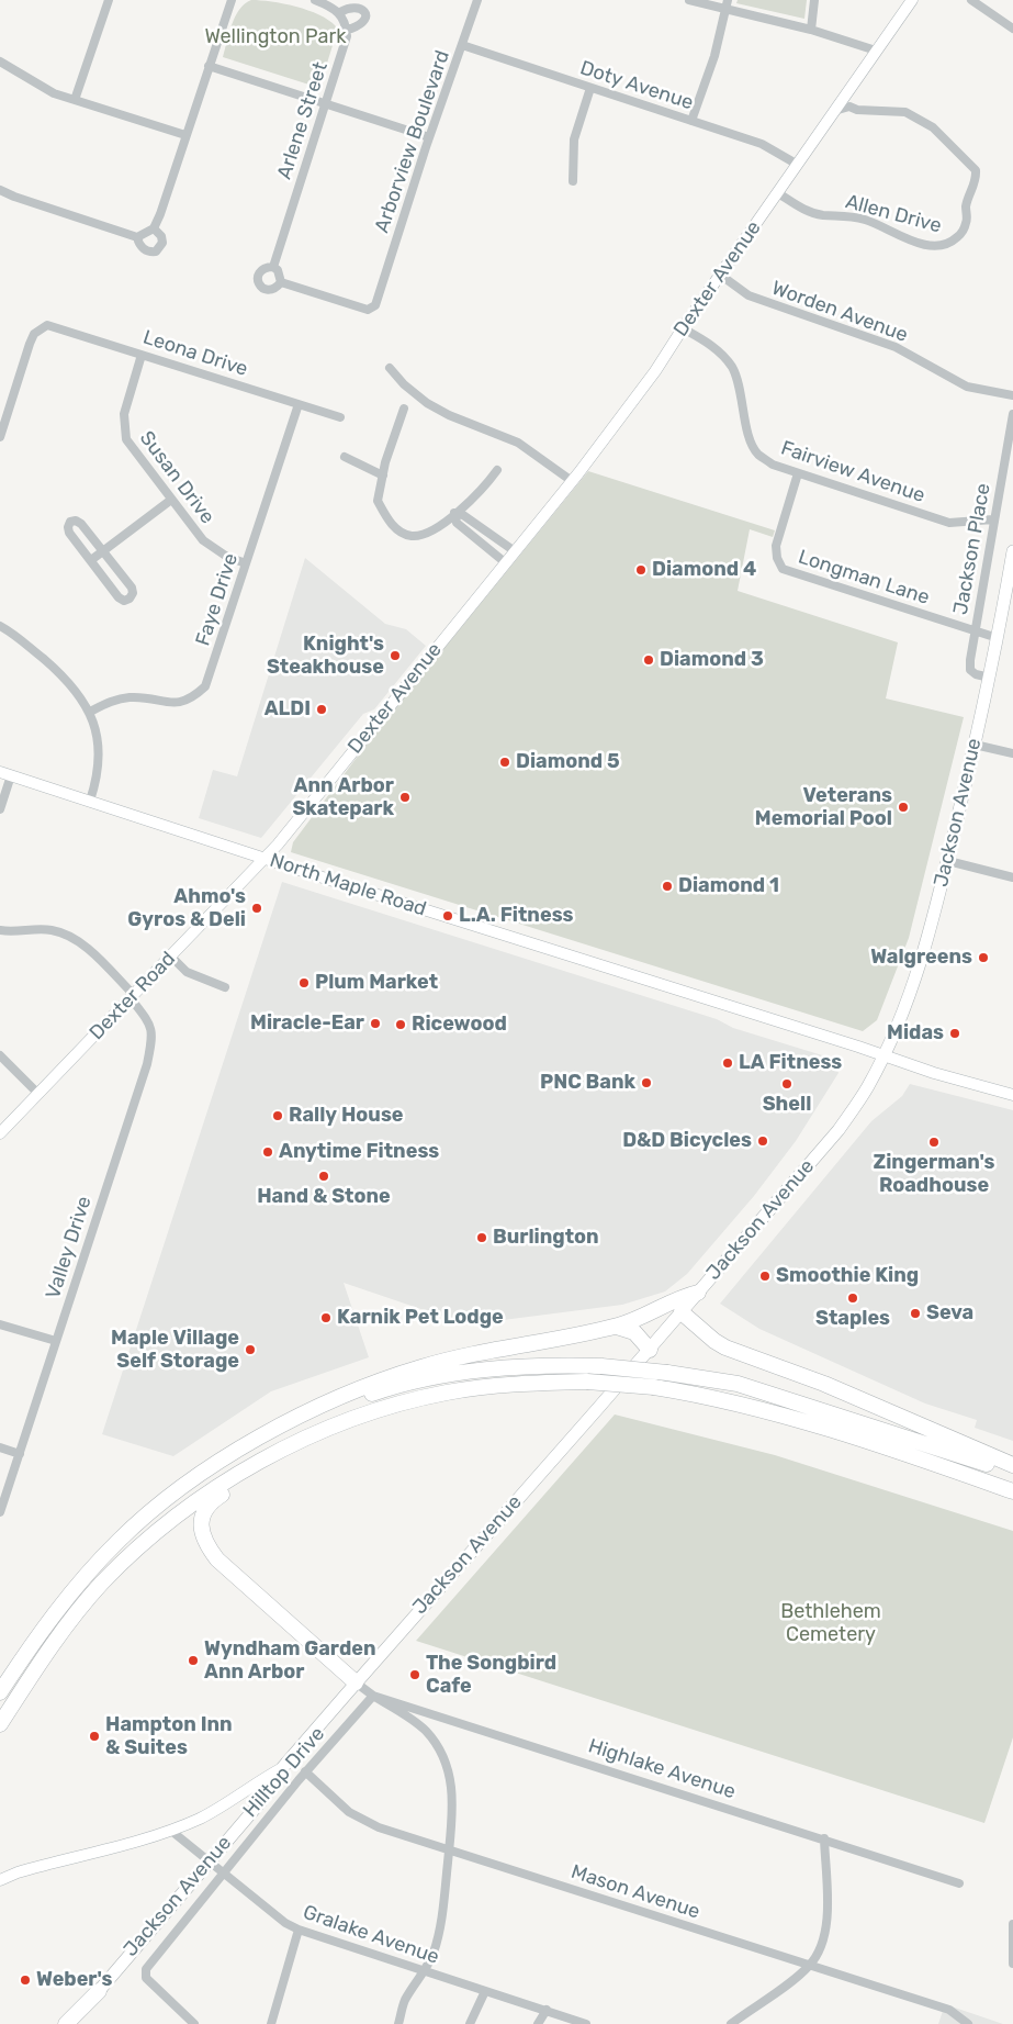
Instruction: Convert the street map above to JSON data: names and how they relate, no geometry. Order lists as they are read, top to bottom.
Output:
{
  "streets": {
    "main road": [
      "Dexter Avenue",
      "Jackson Avenue",
      "North Maple Road",
      "Dexter Road"
    ],
    "street": [
      "Doty Avenue",
      "Arlene Street",
      "Arborview Boulevard",
      "Allen Drive",
      "Worden Avenue",
      "Leona Drive",
      "Fairview Avenue",
      "Susan Drive",
      "Jackson Place",
      "Longman Lane",
      "Faye Drive",
      "Valley Drive",
      "Highlake Avenue",
      "Hilltop Drive",
      "Mason Avenue",
      "Gralake Avenue"
    ]
  },
  "crossings": [
    ["Doty Avenue", "Arborview Boulevard"],
    ["Doty Avenue", "Dexter Avenue"],
    ["Arlene Street", "Arborview Boulevard"],
    ["Allen Drive", "Dexter Avenue"],
    ["Dexter Avenue", "Worden Avenue"],
    ["Dexter Avenue", "Fairview Avenue"],
    ["Dexter Avenue", "North Maple Road"],
    ["Dexter Avenue", "Dexter Road"],
    ["Leona Drive", "Susan Drive"],
    ["Leona Drive", "Faye Drive"],
    ["Fairview Avenue", "Jackson Place"],
    ["Fairview Avenue", "Longman Lane"],
    ["Susan Drive", "Faye Drive"],
    ["Jackson Place", "Longman Lane"],
    ["Jackson Place", "Jackson Avenue"],
    ["Longman Lane", "Jackson Avenue"],
    ["Jackson Avenue", "North Maple Road"],
    ["Jackson Avenue", "Highlake Avenue"],
    ["Jackson Avenue", "Gralake Avenue"],
    ["North Maple Road", "Dexter Road"],
    ["Dexter Road", "Valley Drive"],
    ["Highlake Avenue", "Hilltop Drive"],
    ["Hilltop Drive", "Mason Avenue"],
    ["Hilltop Drive", "Gralake Avenue"]
  ],
  "parks": ["Wellington Park", "Bethlehem Cemetery"],
  "places": [
    "Diamond 4",
    "Knight's Steakhouse",
    "Diamond 3",
    "ALDI",
    "Diamond 5",
    "Ann Arbor Skatepark",
    "Veterans Memorial Pool",
    "Diamond 1",
    "Ahmo's Gyros & Deli",
    "L.A. Fitness",
    "Walgreens",
    "Plum Market",
    "Miracle-Ear",
    "Ricewood",
    "Midas",
    "LA Fitness",
    "PNC Bank",
    "Shell",
    "Rally House",
    "D&D Bicycles",
    "Zingerman's Roadhouse",
    "Anytime Fitness",
    "Hand & Stone",
    "Burlington",
    "Smoothie King",
    "Staples",
    "Seva",
    "Karnik Pet Lodge",
    "Maple Village Self Storage",
    "Wyndham Garden Ann Arbor",
    "The Songbird Cafe",
    "Hampton Inn & Suites",
    "Weber's"
  ]
}
